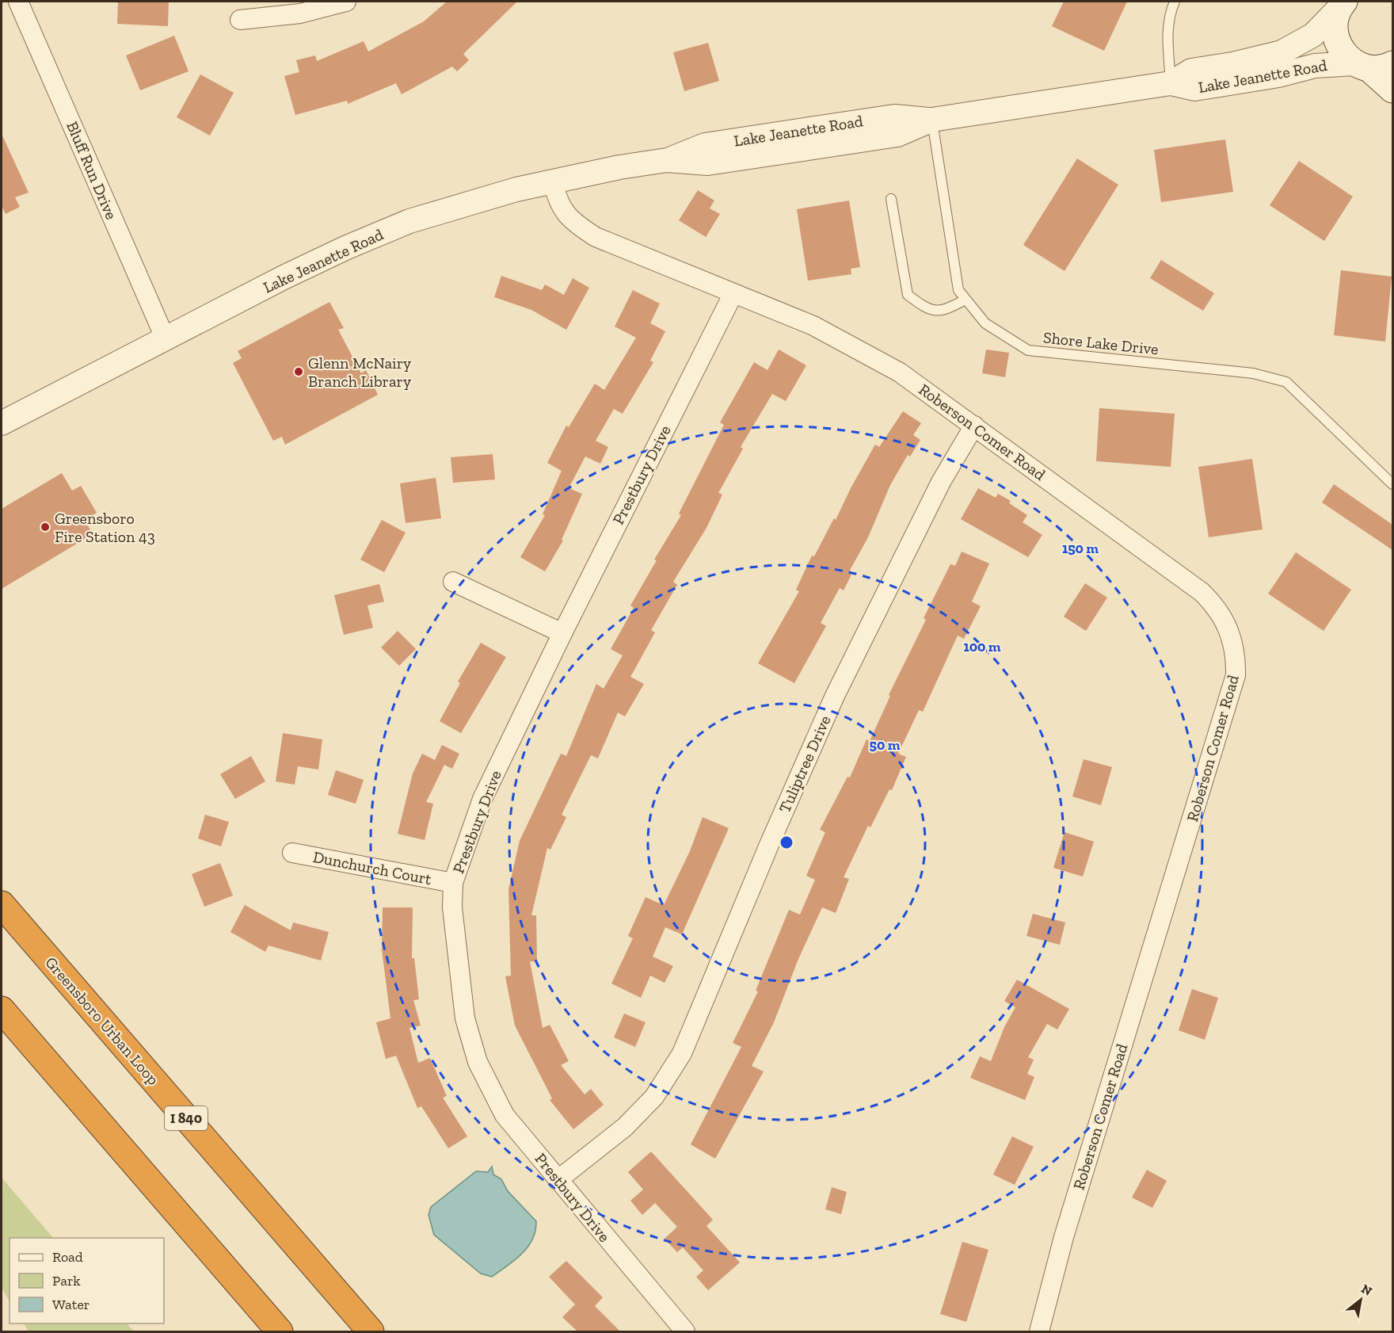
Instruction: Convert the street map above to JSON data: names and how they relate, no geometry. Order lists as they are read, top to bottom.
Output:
{
  "streets": {
    "highway": ["Greensboro Urban Loop", "I 840"],
    "street": [
      "Lake Jeanette Road",
      "Bluff Run Drive",
      "Roberson Comer Road",
      "Prestbury Drive",
      "Tuliptree Drive",
      "Dunchurch Court"
    ],
    "lane": ["Shore Lake Drive"]
  },
  "crossings": [
    ["Lake Jeanette Road", "Bluff Run Drive"],
    ["Lake Jeanette Road", "Shore Lake Drive"],
    ["Lake Jeanette Road", "Roberson Comer Road"],
    ["Roberson Comer Road", "Prestbury Drive"],
    ["Roberson Comer Road", "Tuliptree Drive"],
    ["Prestbury Drive", "Tuliptree Drive"],
    ["Prestbury Drive", "Dunchurch Court"]
  ],
  "places": ["Glenn McNairy Branch Library", "Greensboro Fire Station 43"],
  "legend": ["Road", "Park", "Water"],
  "north": "top right",
  "rings": ["150 m", "100 m", "50 m"]
}
